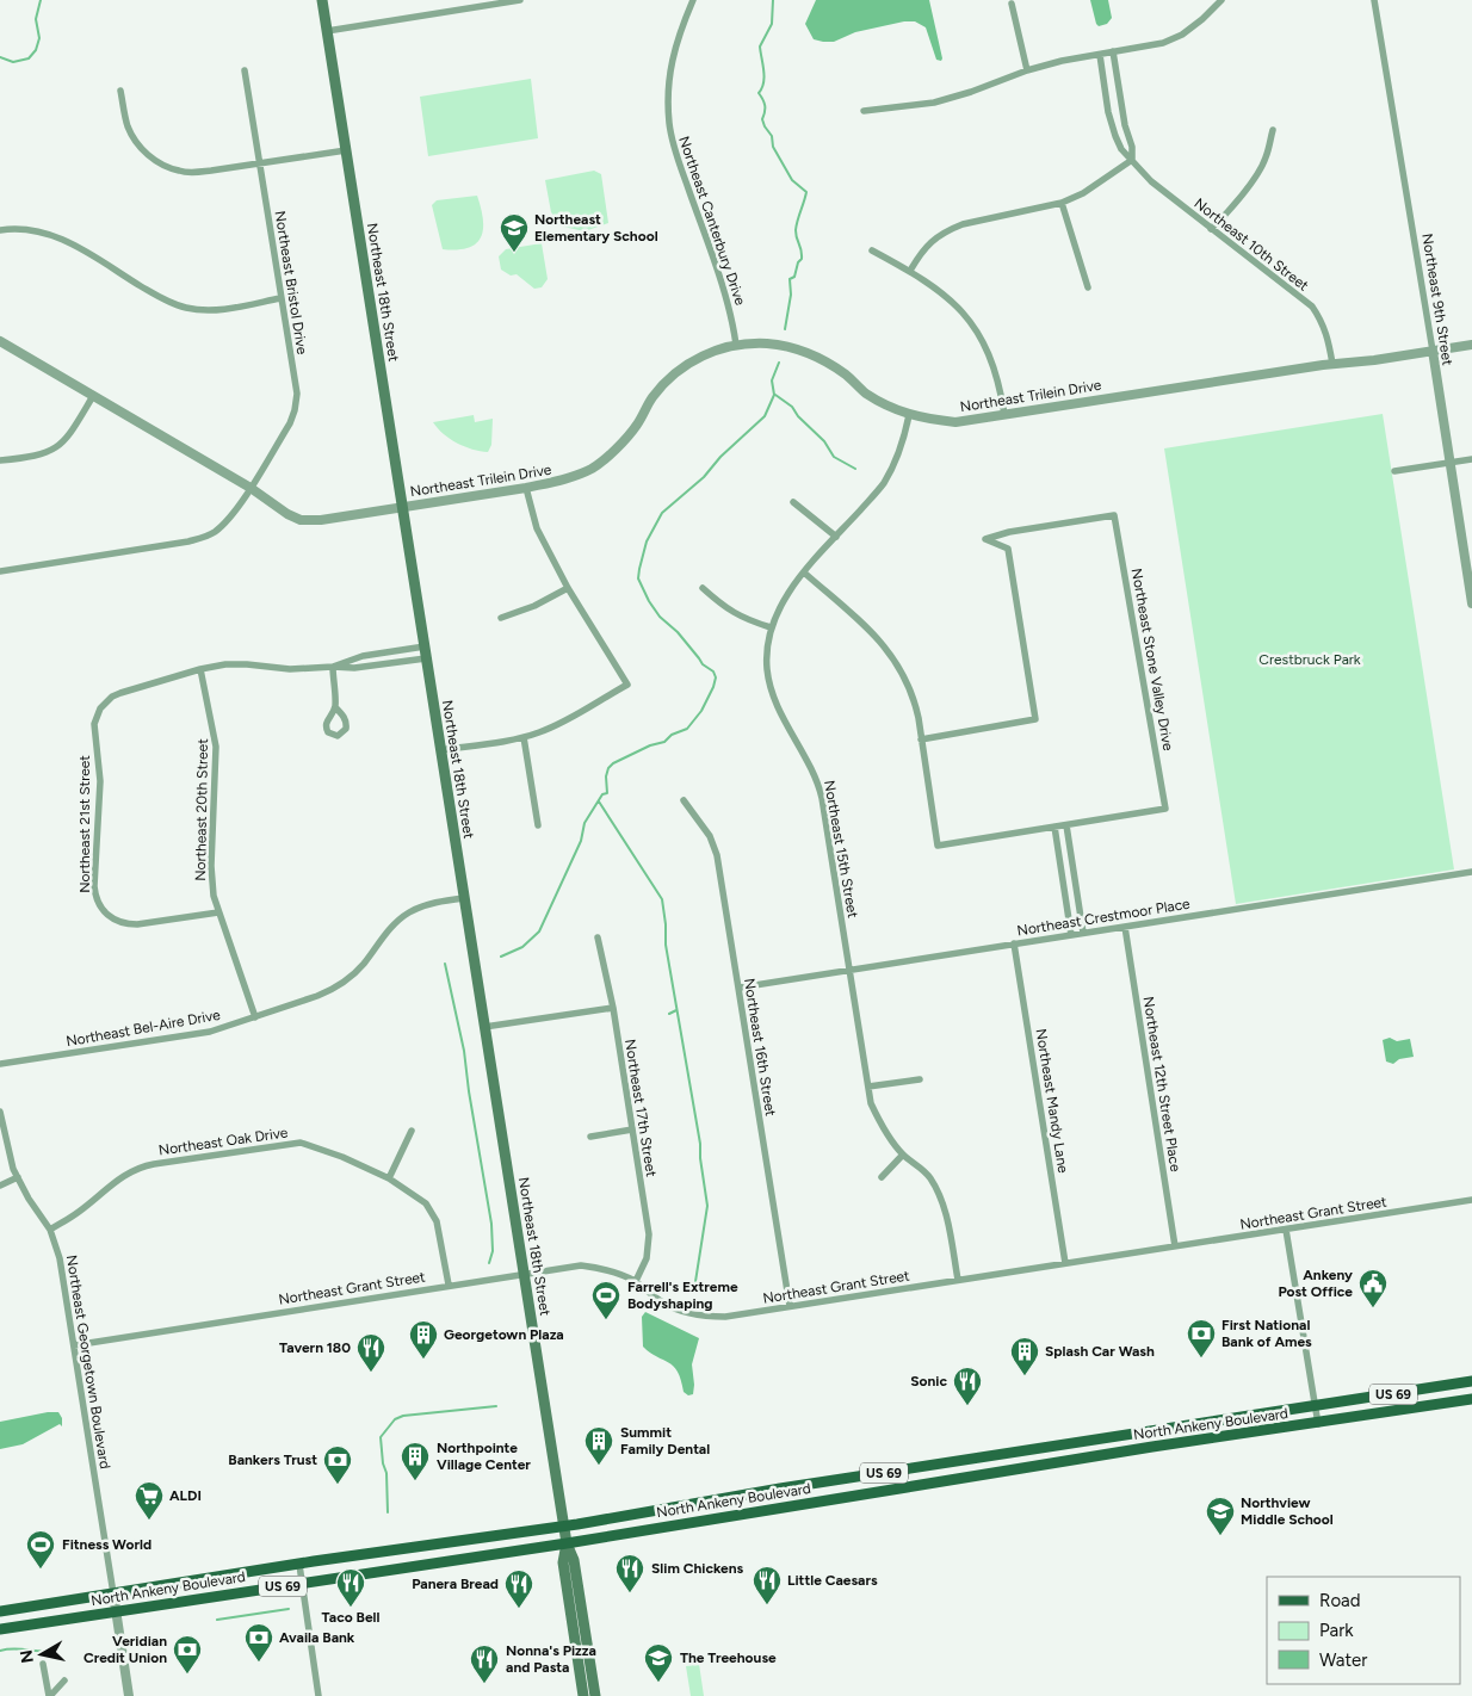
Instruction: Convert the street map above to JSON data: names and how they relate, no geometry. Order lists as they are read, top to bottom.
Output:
{
  "streets": {
    "main road": ["Northeast 18th Street", "US 69", "North Ankeny Boulevard"],
    "street": [
      "Northeast Canterbury Drive",
      "Northeast 10th Street",
      "Northeast Bristol Drive",
      "Northeast 9th Street",
      "Northeast Trilein Drive",
      "Northeast Stone Valley Drive",
      "Northeast 20th Street",
      "Northeast 21st Street",
      "Northeast 15th Street",
      "Northeast Crestmoor Place",
      "Northeast Bel-Aire Drive",
      "Northeast 16th Street",
      "Northeast 12th Street Place",
      "Northeast Mandy Lane",
      "Northeast 17th Street",
      "Northeast Oak Drive",
      "Northeast Grant Street",
      "Northeast Georgetown Boulevard"
    ]
  },
  "crossings": [
    ["Northeast Canterbury Drive", "Northeast Trilein Drive"],
    ["Northeast 10th Street", "Northeast Trilein Drive"],
    ["Northeast Bristol Drive", "Northeast Trilein Drive"],
    ["Northeast 18th Street", "Northeast Trilein Drive"],
    ["Northeast 18th Street", "Northeast Bel-Aire Drive"],
    ["Northeast 18th Street", "Northeast Grant Street"],
    ["Northeast 18th Street", "North Ankeny Boulevard"],
    ["Northeast 9th Street", "Northeast Trilein Drive"],
    ["Northeast Trilein Drive", "Northeast 15th Street"],
    ["Northeast 20th Street", "Northeast 21st Street"],
    ["Northeast 20th Street", "Northeast Bel-Aire Drive"],
    ["Northeast 15th Street", "Northeast Crestmoor Place"],
    ["Northeast 15th Street", "Northeast Grant Street"],
    ["Northeast Crestmoor Place", "Northeast 16th Street"],
    ["Northeast Crestmoor Place", "Northeast 12th Street Place"],
    ["Northeast Crestmoor Place", "Northeast Mandy Lane"],
    ["Northeast 16th Street", "Northeast Grant Street"],
    ["Northeast 12th Street Place", "Northeast Grant Street"],
    ["Northeast Mandy Lane", "Northeast Grant Street"],
    ["Northeast 17th Street", "Northeast Grant Street"],
    ["Northeast Oak Drive", "Northeast Grant Street"],
    ["Northeast Oak Drive", "Northeast Georgetown Boulevard"],
    ["Northeast Grant Street", "Northeast Georgetown Boulevard"],
    ["Northeast Georgetown Boulevard", "North Ankeny Boulevard"]
  ],
  "parks": ["Crestbruck Park"],
  "places": {
    "school or university": ["Northeast Elementary School", "Northview Middle School", "The Treehouse"],
    "public building": ["Ankeny Post Office"],
    "sports": ["Farrell's Extreme Bodyshaping", "Fitness World"],
    "bank": [
      "First National Bank of Ames",
      "Bankers Trust",
      "Availa Bank",
      "Veridian Credit Union"
    ],
    "building": [
      "Georgetown Plaza",
      "Splash Car Wash",
      "Summit Family Dental",
      "Northpointe Village Center"
    ],
    "restaurant": [
      "Tavern 180",
      "Sonic",
      "Slim Chickens",
      "Little Caesars",
      "Taco Bell",
      "Panera Bread",
      "Nonna's Pizza and Pasta"
    ],
    "supermarket": ["ALDI"]
  },
  "legend": ["Road", "Park", "Water"],
  "north": "left"
}
